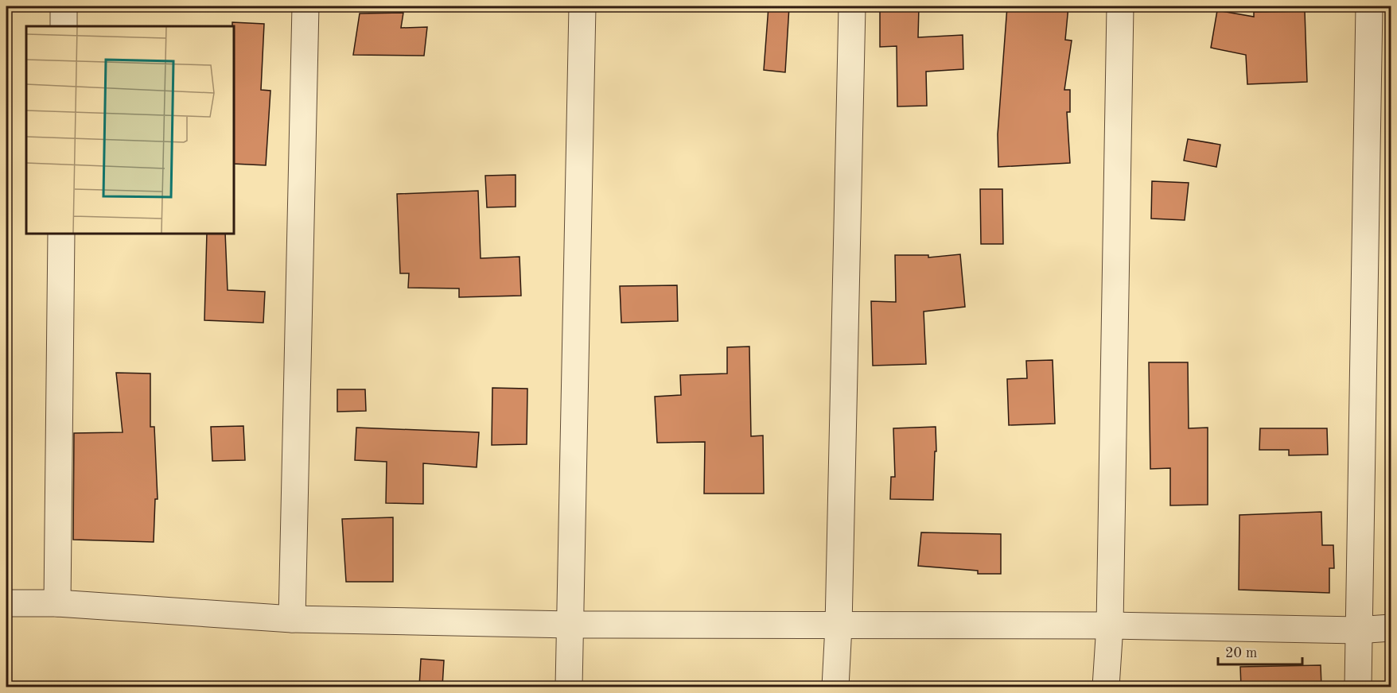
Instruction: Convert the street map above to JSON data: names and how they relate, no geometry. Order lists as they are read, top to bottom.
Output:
{
  "scale_bar": "20 m"
}
